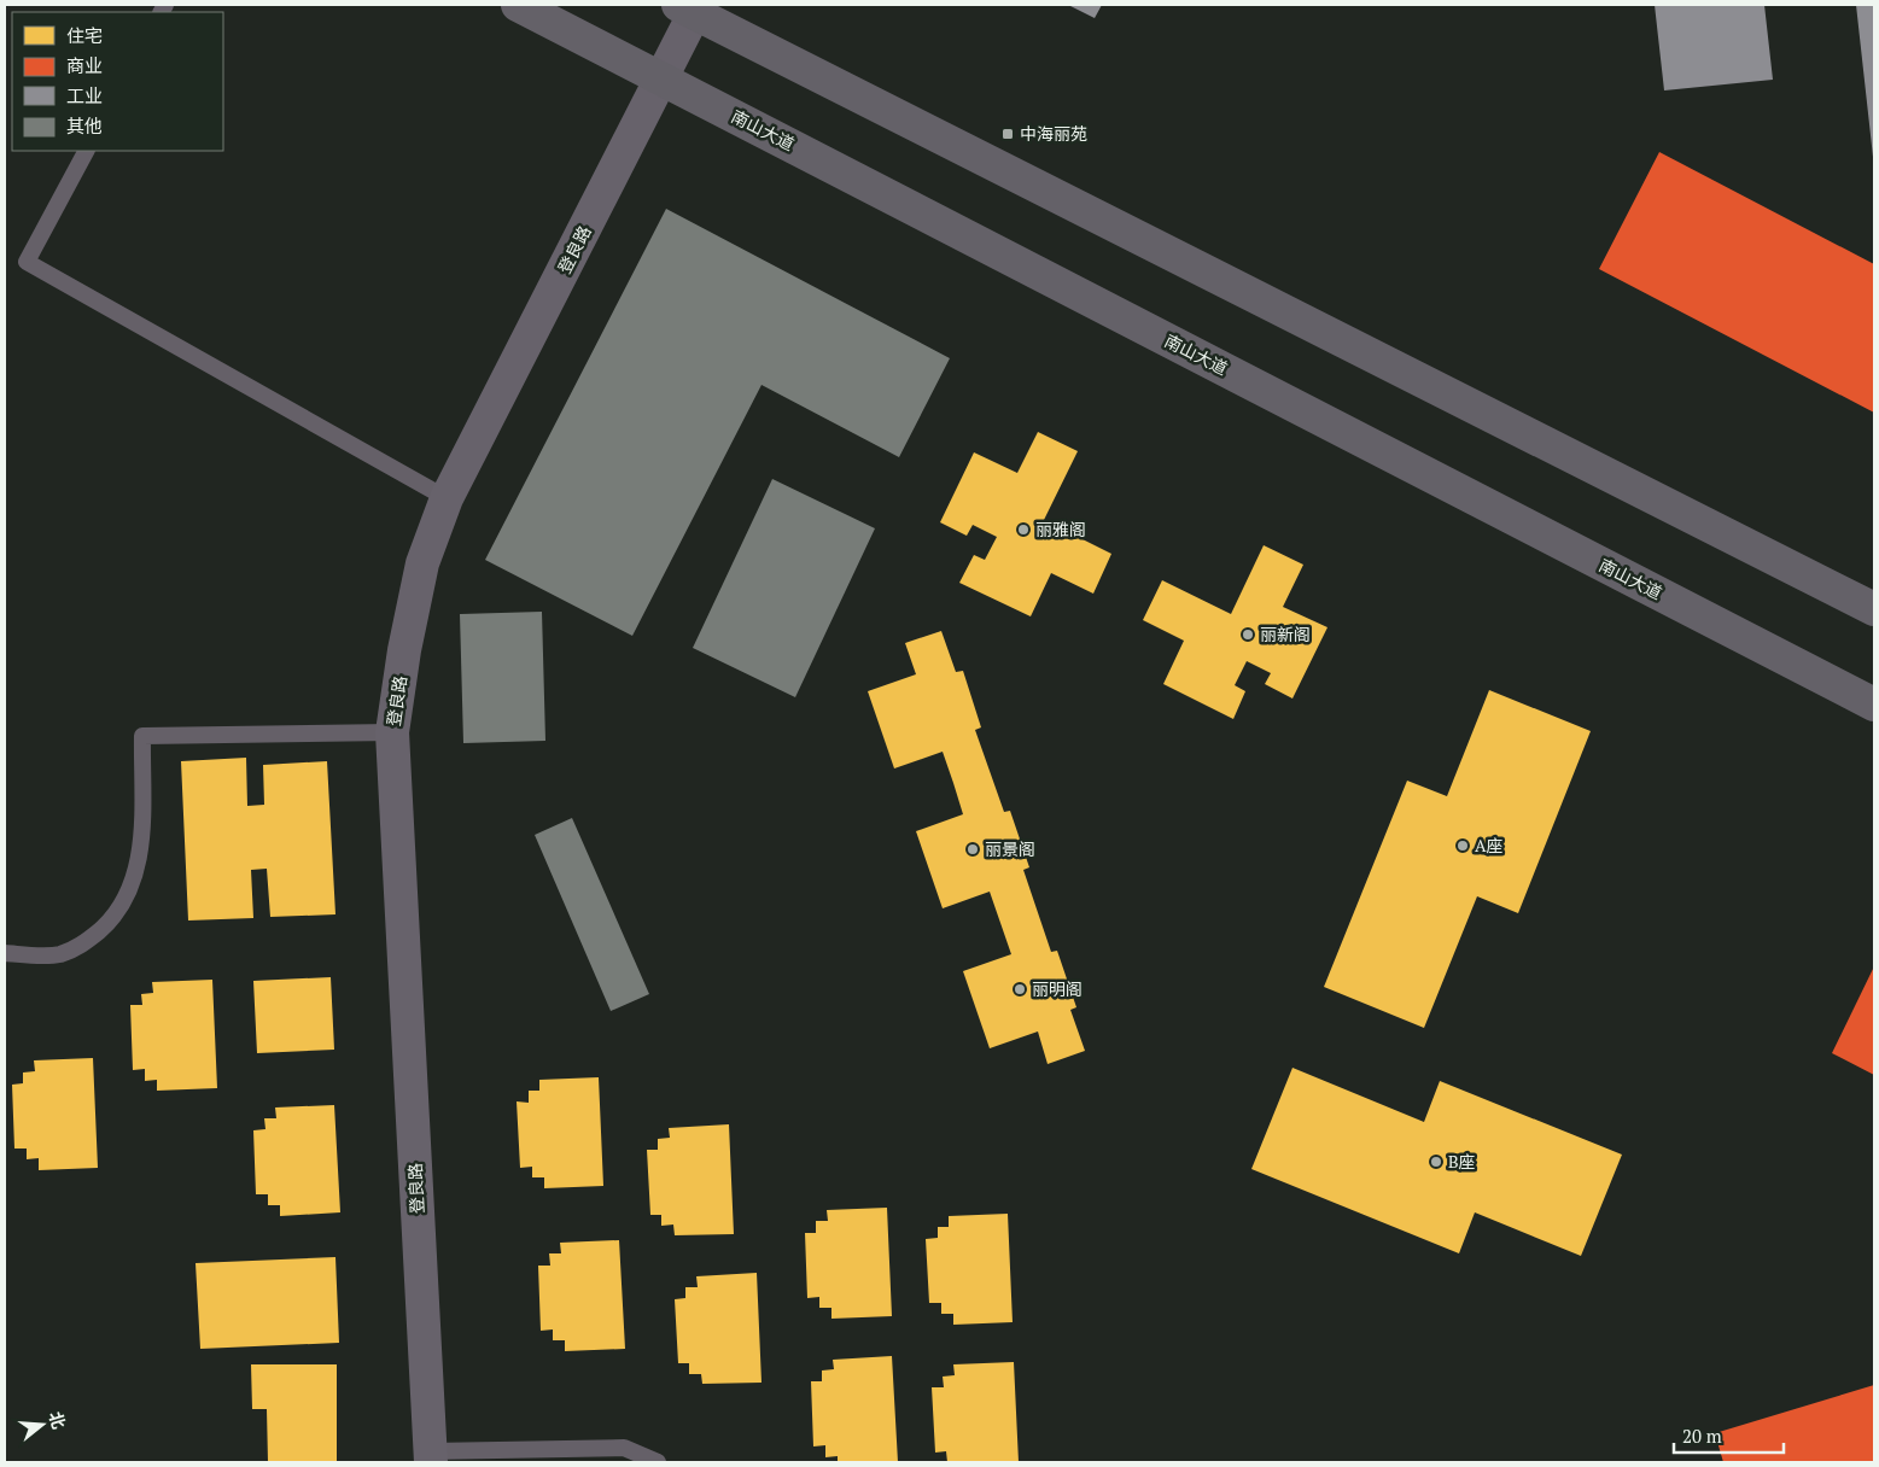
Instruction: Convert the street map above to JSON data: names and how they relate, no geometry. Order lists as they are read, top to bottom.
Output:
{
  "streets": {
    "main road": ["南山大道", "登良路"]
  },
  "crossings": [
    ["南山大道", "登良路"]
  ],
  "places": {
    "transit": ["中海丽苑"],
    "other": [
      "丽雅阁",
      "丽新阁",
      "A座",
      "丽景阁",
      "丽明阁",
      "B座"
    ]
  },
  "legend": [
    "住宅",
    "商业",
    "工业",
    "其他"
  ],
  "scale_bar": "20 m",
  "north": "right"
}
